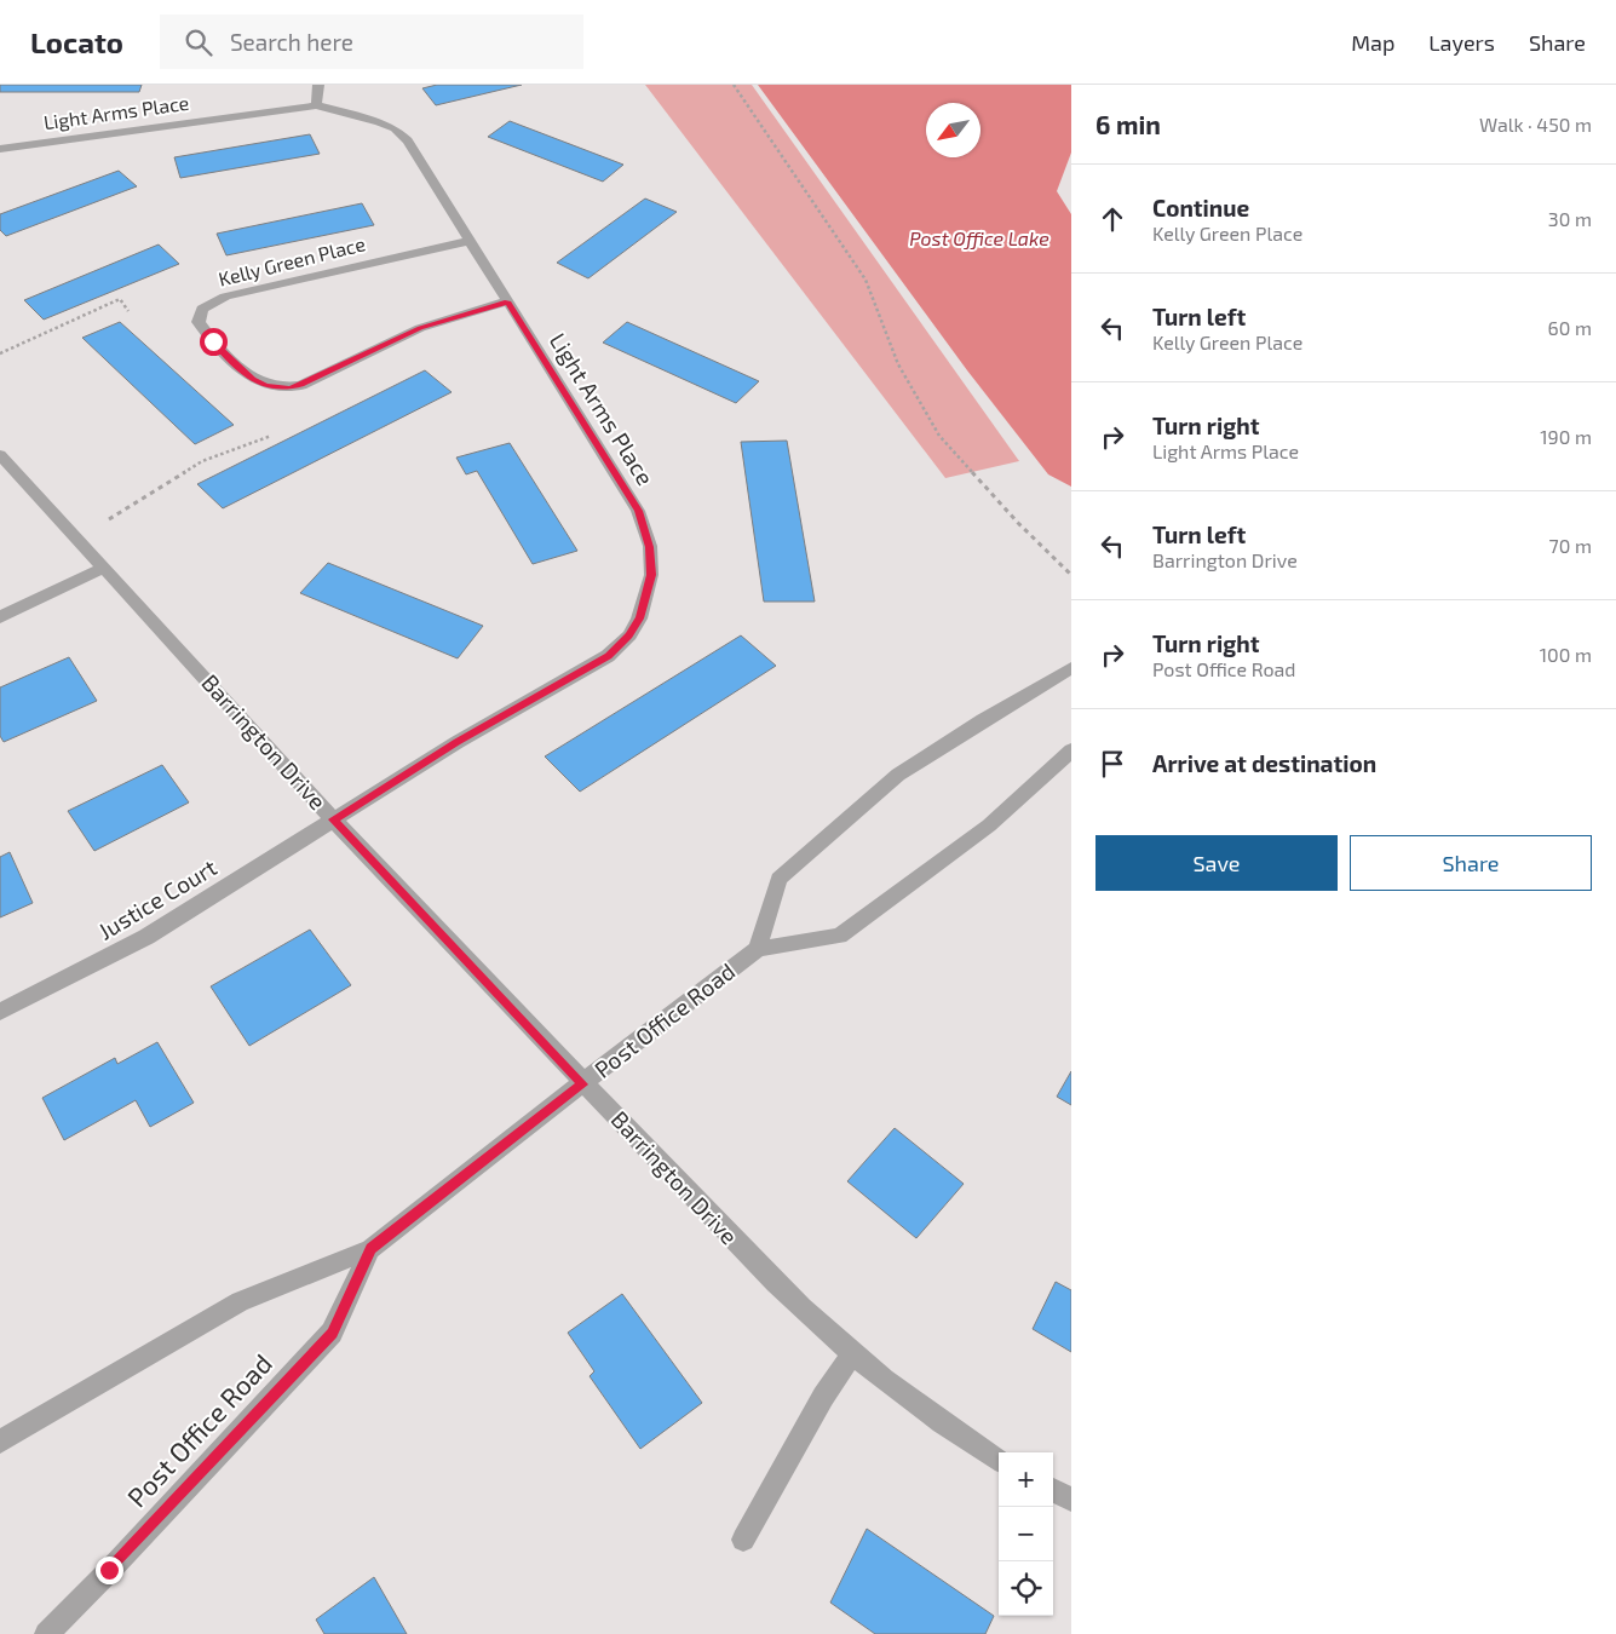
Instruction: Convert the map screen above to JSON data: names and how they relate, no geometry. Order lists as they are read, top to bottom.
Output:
{
  "streets": {
    "street": [
      "Light Arms Place",
      "Kelly Green Place",
      "Barrington Drive",
      "Justice Court",
      "Post Office Road"
    ]
  },
  "crossings": [
    ["Light Arms Place", "Kelly Green Place"],
    ["Light Arms Place", "Barrington Drive"],
    ["Light Arms Place", "Justice Court"],
    ["Barrington Drive", "Justice Court"],
    ["Barrington Drive", "Post Office Road"]
  ],
  "water": ["Post Office Lake"],
  "north": "bottom left",
  "page": {
    "header": "Locato",
    "search": "Search here",
    "nav": ["Map", "Layers", "Share"],
    "heading": ["6 min", "Walk · 450 m"],
    "list": [
      ["Continue", "Kelly Green Place", "30 m"],
      ["Turn left", "Kelly Green Place", "60 m"],
      ["Turn right", "Light Arms Place", "190 m"],
      ["Turn left", "Barrington Drive", "70 m"],
      ["Turn right", "Post Office Road", "100 m"],
      "Arrive at destination"
    ],
    "buttons": ["Save", "Share"],
    "map_buttons": ["+", "−"]
  }
}
